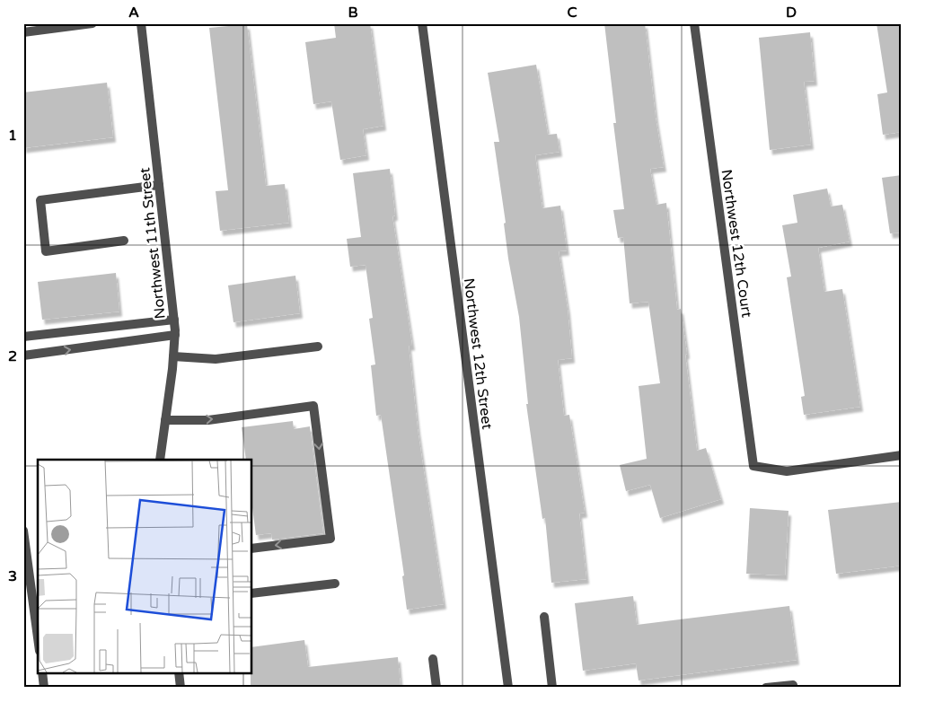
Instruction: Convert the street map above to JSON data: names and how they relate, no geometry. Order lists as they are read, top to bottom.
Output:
{
  "streets": {
    "street": ["Northwest 11th Street", "Northwest 12th Court", "Northwest 12th Street"]
  },
  "grid": {
    "columns": [
      "A",
      "B",
      "C",
      "D"
    ],
    "rows": ["1", "2", "3"]
  }
}
